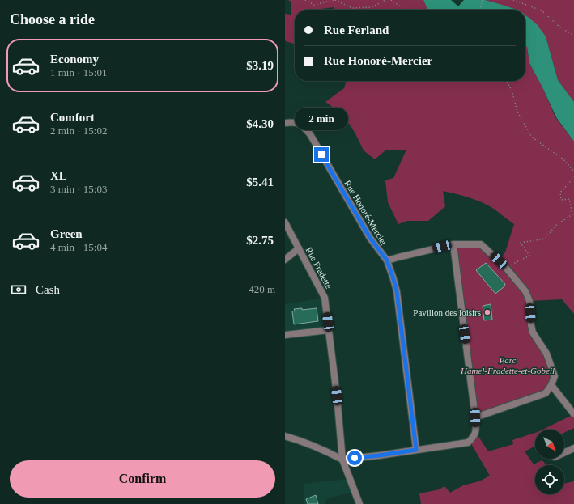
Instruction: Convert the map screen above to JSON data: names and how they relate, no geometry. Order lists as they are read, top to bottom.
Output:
{
  "streets": {
    "street": ["Rue Honoré-Mercier", "Rue Fradette"]
  },
  "parks": ["Parc Hamel-Fradette-et-Gobeil"],
  "places": ["Pavillon des loisirs"],
  "north": "bottom right",
  "page": {
    "heading": "Choose a ride",
    "banner": ["Rue Ferland", "Rue Honoré-Mercier"],
    "list": [
      {
        "name": "Economy",
        "note": "1 min · 15:01",
        "value": "$3.19"
      },
      {
        "name": "Comfort",
        "note": "2 min · 15:02",
        "value": "$4.30"
      },
      {
        "name": "XL",
        "note": "3 min · 15:03",
        "value": "$5.41"
      },
      {
        "name": "Green",
        "note": "4 min · 15:04",
        "value": "$2.75"
      }
    ],
    "bubble": "2 min",
    "pay": ["Cash", "420 m"],
    "buttons": "Confirm"
  }
}
